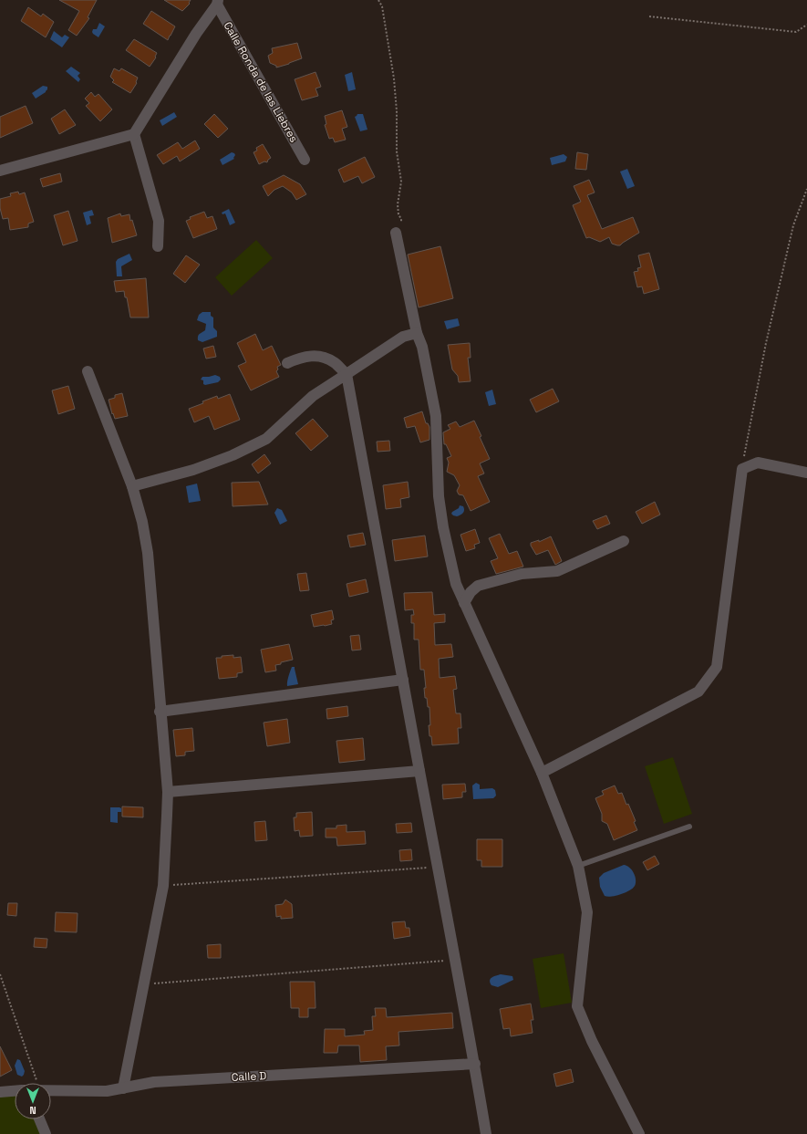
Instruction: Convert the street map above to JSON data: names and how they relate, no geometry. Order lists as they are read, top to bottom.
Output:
{
  "streets": {
    "street": ["Calle Ronda de las Liebres", "Calle D"]
  },
  "north": "bottom"
}
